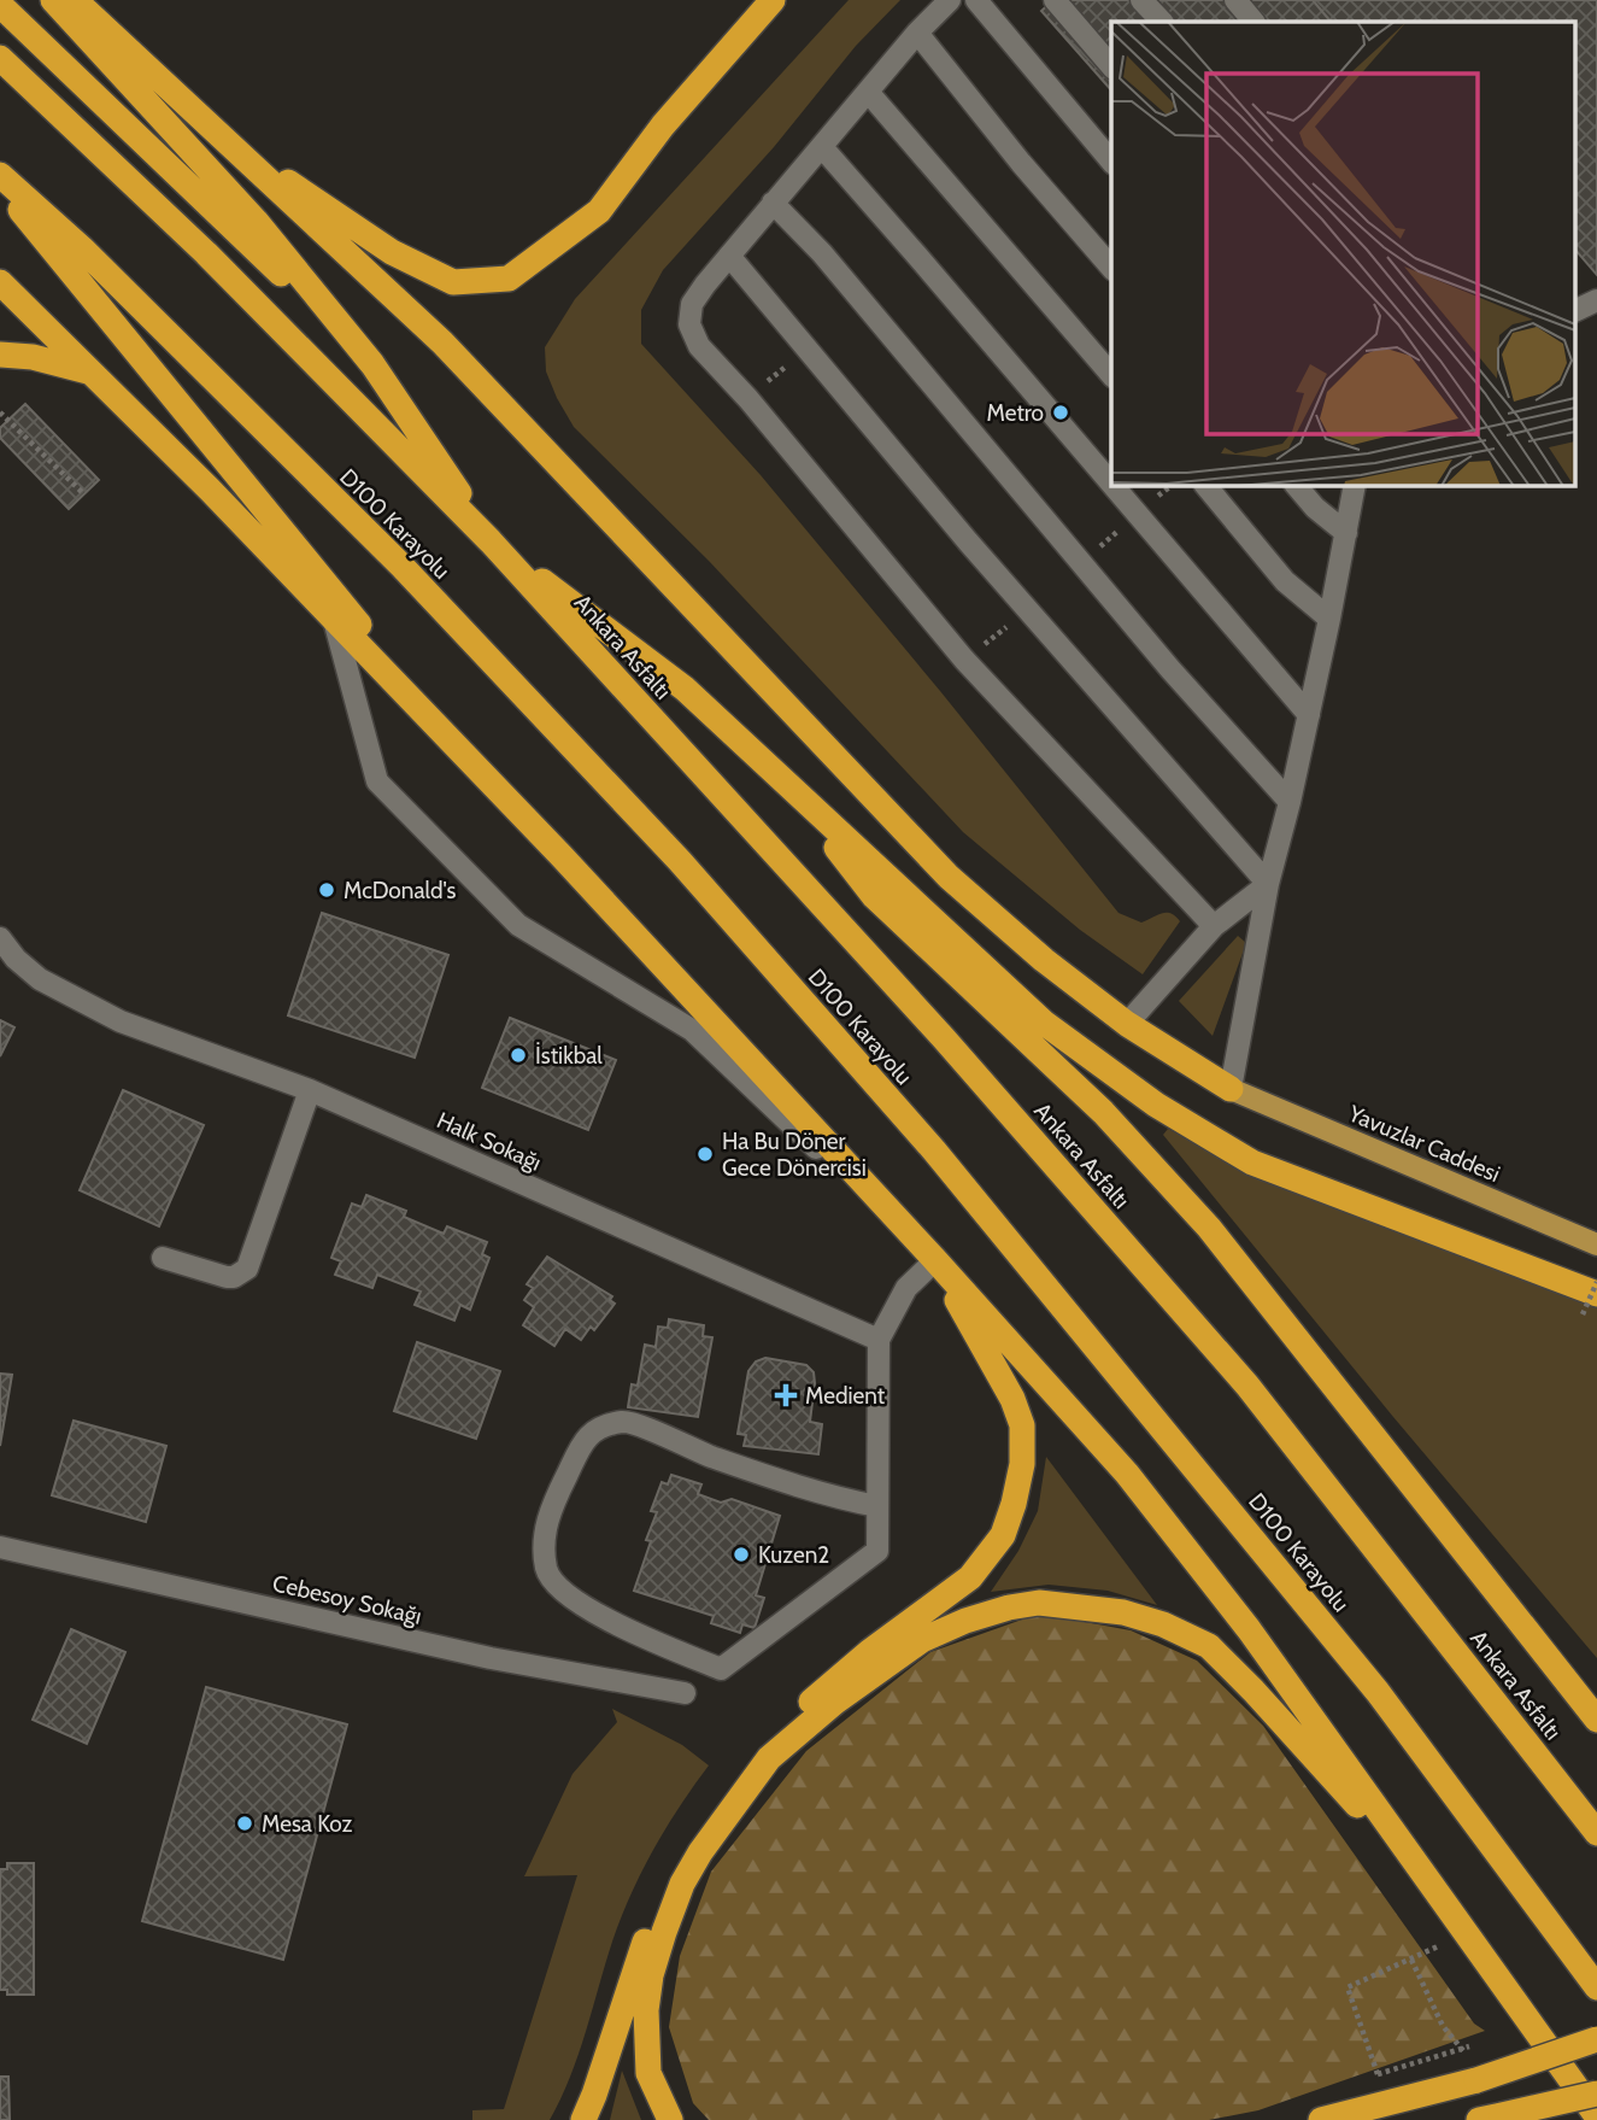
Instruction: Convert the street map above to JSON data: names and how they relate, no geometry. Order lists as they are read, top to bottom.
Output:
{
  "streets": {
    "highway": ["D100 Karayolu", "Ankara Asfaltı"],
    "main road": ["Yavuzlar Caddesi"],
    "street": ["Halk Sokağı", "Cebesoy Sokağı"]
  },
  "places": {
    "other": [
      "Metro",
      "McDonald's",
      "İstikbal",
      "Ha Bu Döner Gece Dönercisi",
      "Kuzen2",
      "Mesa Koz"
    ],
    "health": ["Medient"]
  }
}
